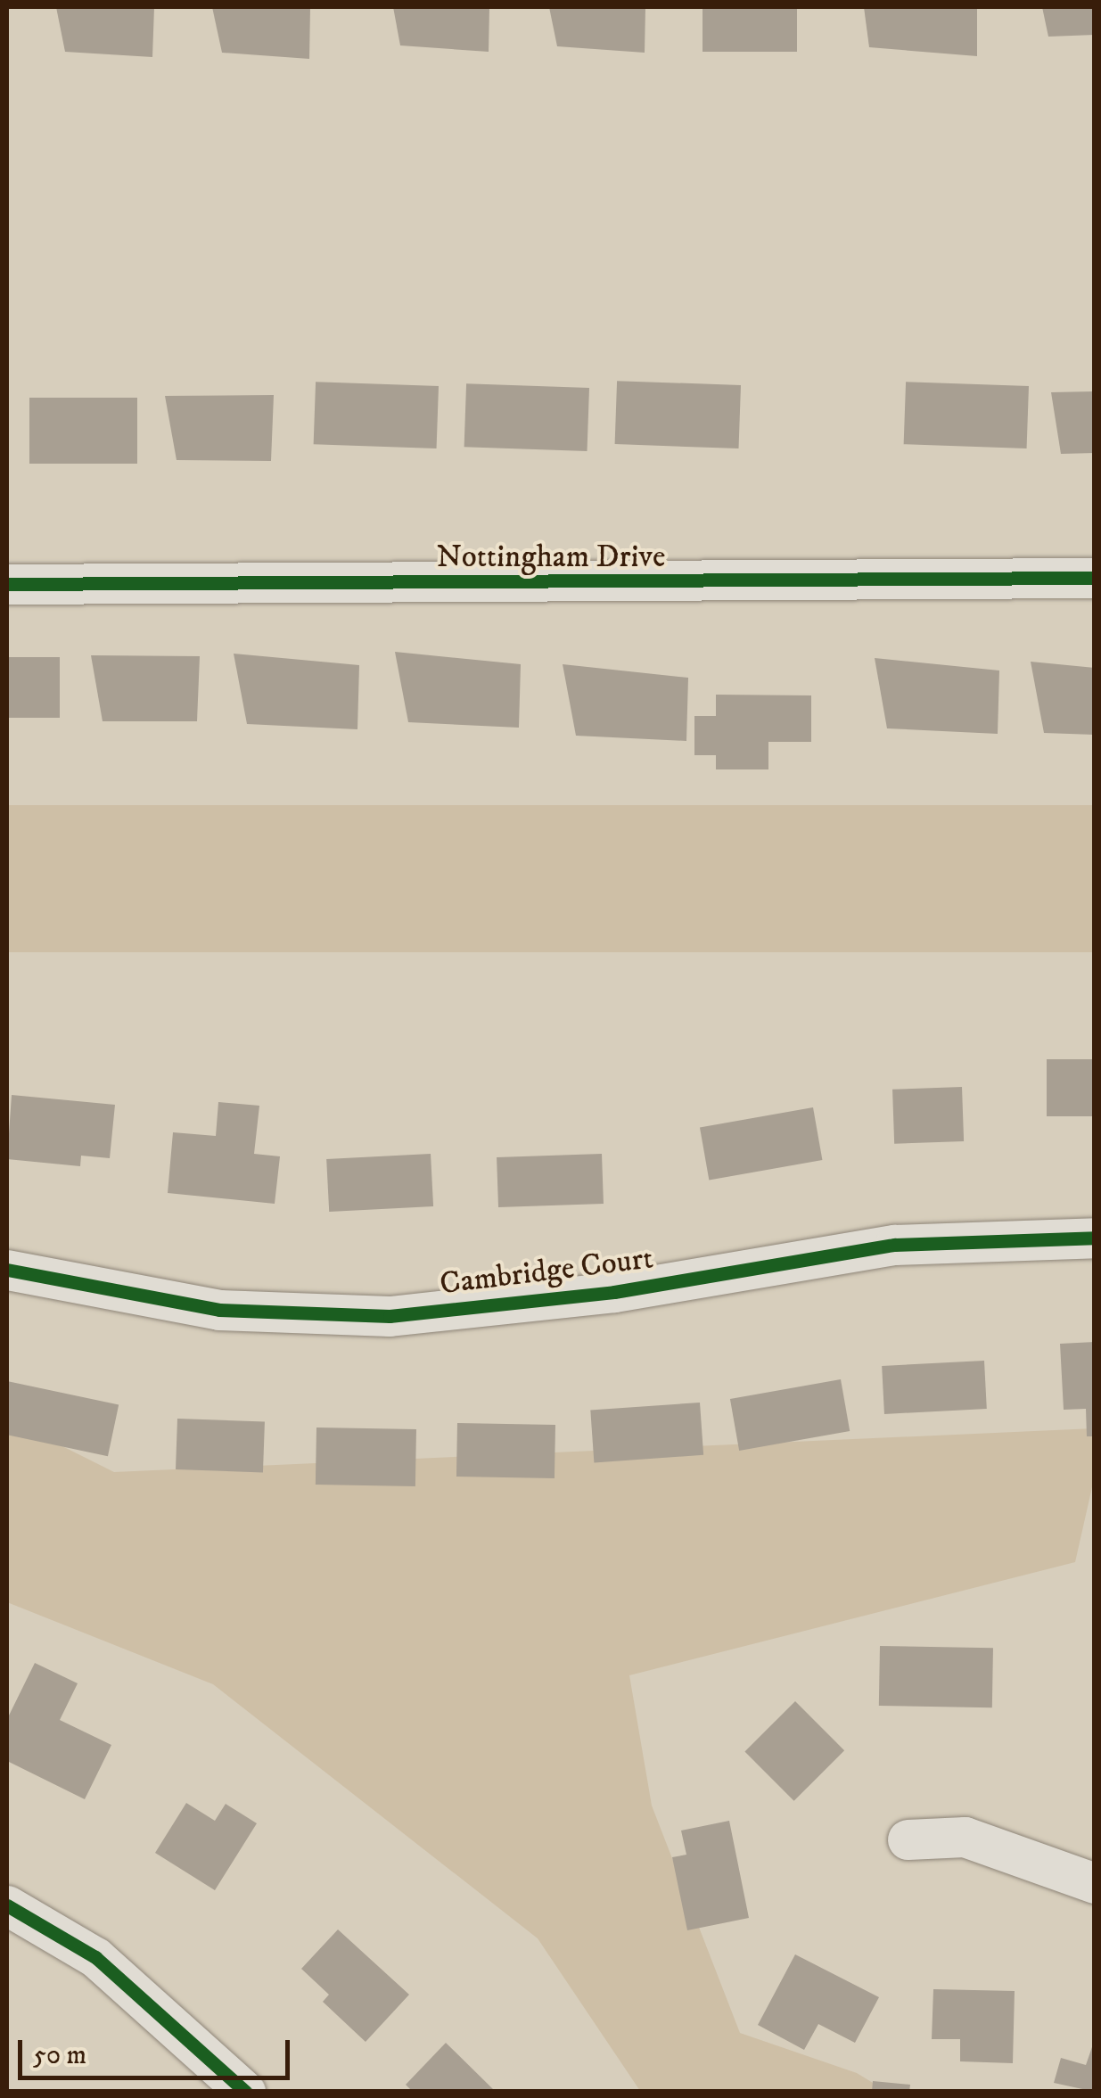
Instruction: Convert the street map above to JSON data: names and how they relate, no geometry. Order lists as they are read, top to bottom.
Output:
{
  "streets": {
    "street": ["Nottingham Drive", "Cambridge Court"]
  },
  "scale_bar": "50 m"
}
